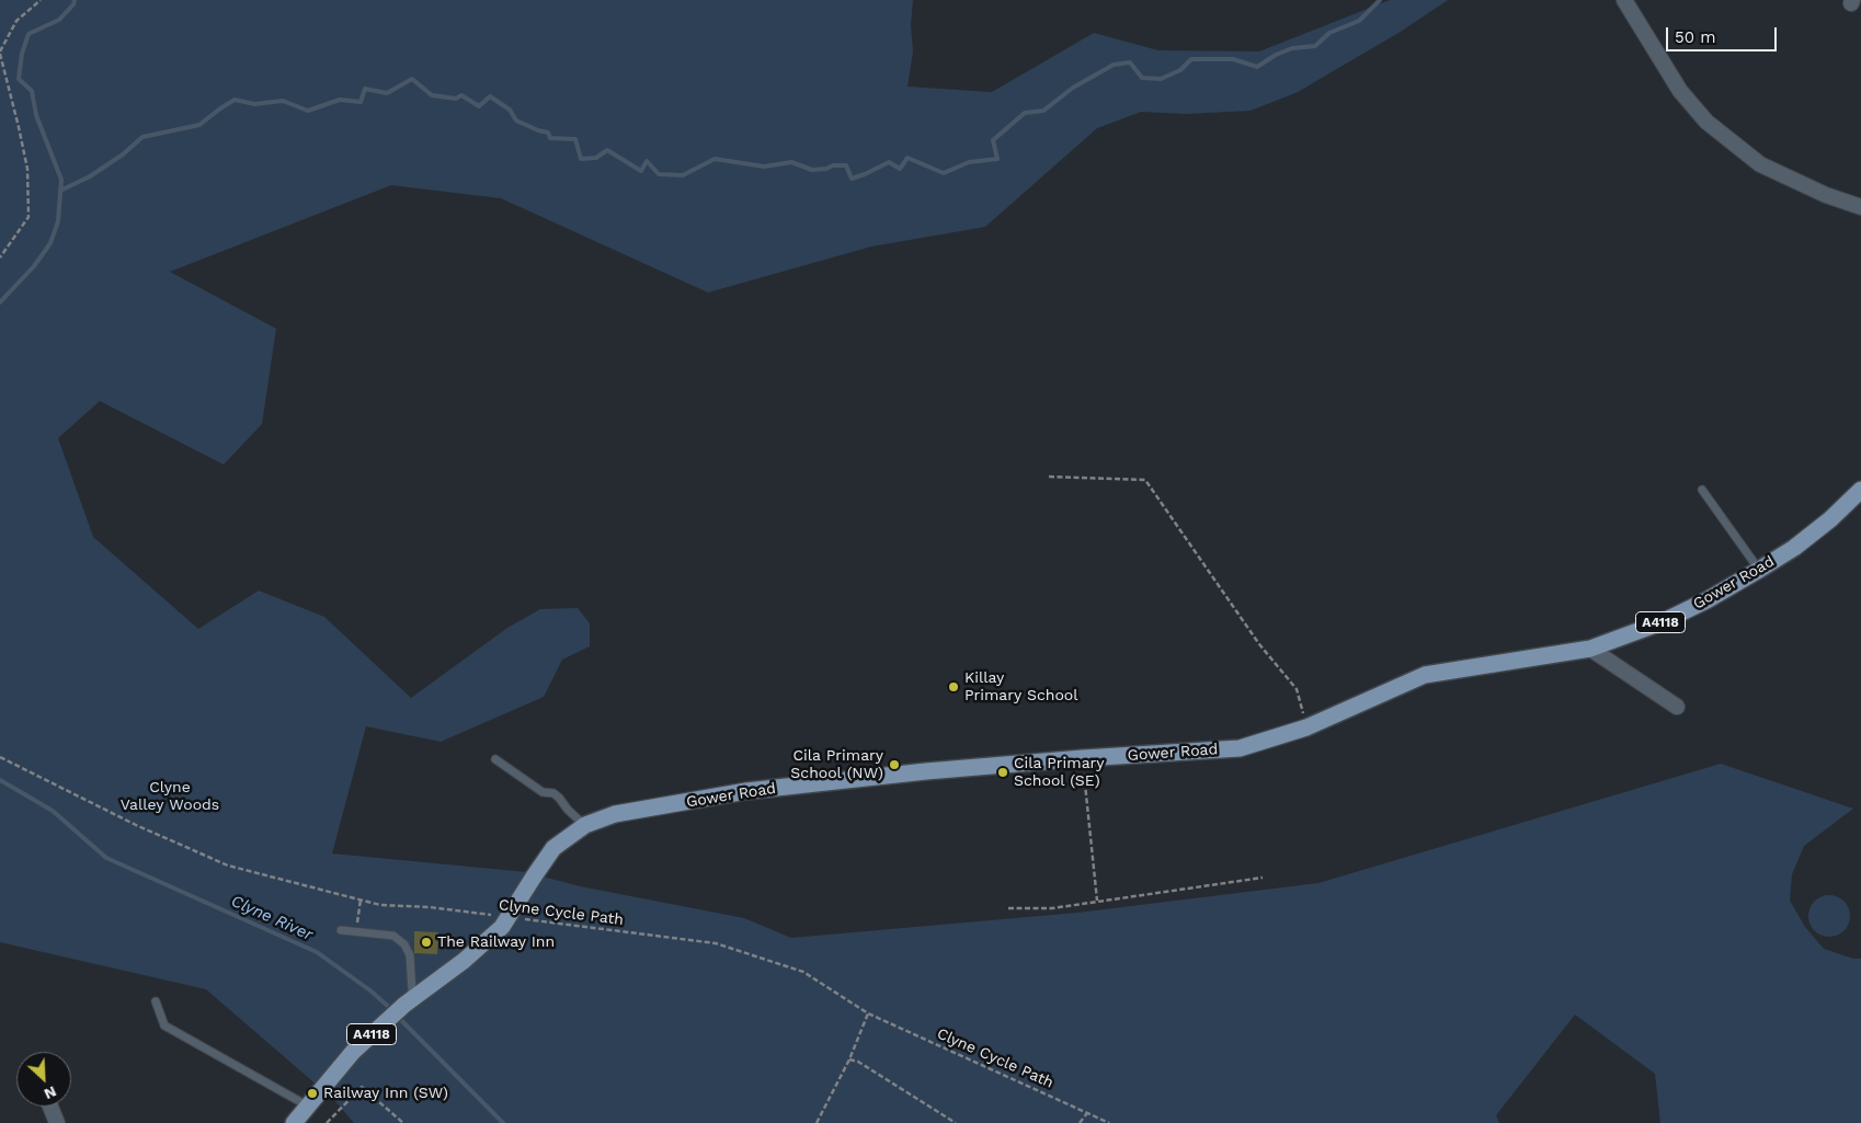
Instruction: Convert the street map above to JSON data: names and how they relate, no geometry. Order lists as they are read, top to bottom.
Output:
{
  "streets": {
    "main road": ["Gower Road", "A4118"],
    "path": ["Clyne Cycle Path"]
  },
  "water": ["Clyne River"],
  "parks": ["Clyne Valley Woods"],
  "places": [
    "Killay Primary School",
    "Cila Primary School (NW)",
    "Cila Primary School (SE)",
    "The Railway Inn",
    "Railway Inn (SW)"
  ],
  "scale_bar": "50 m",
  "north": "bottom right"
}
